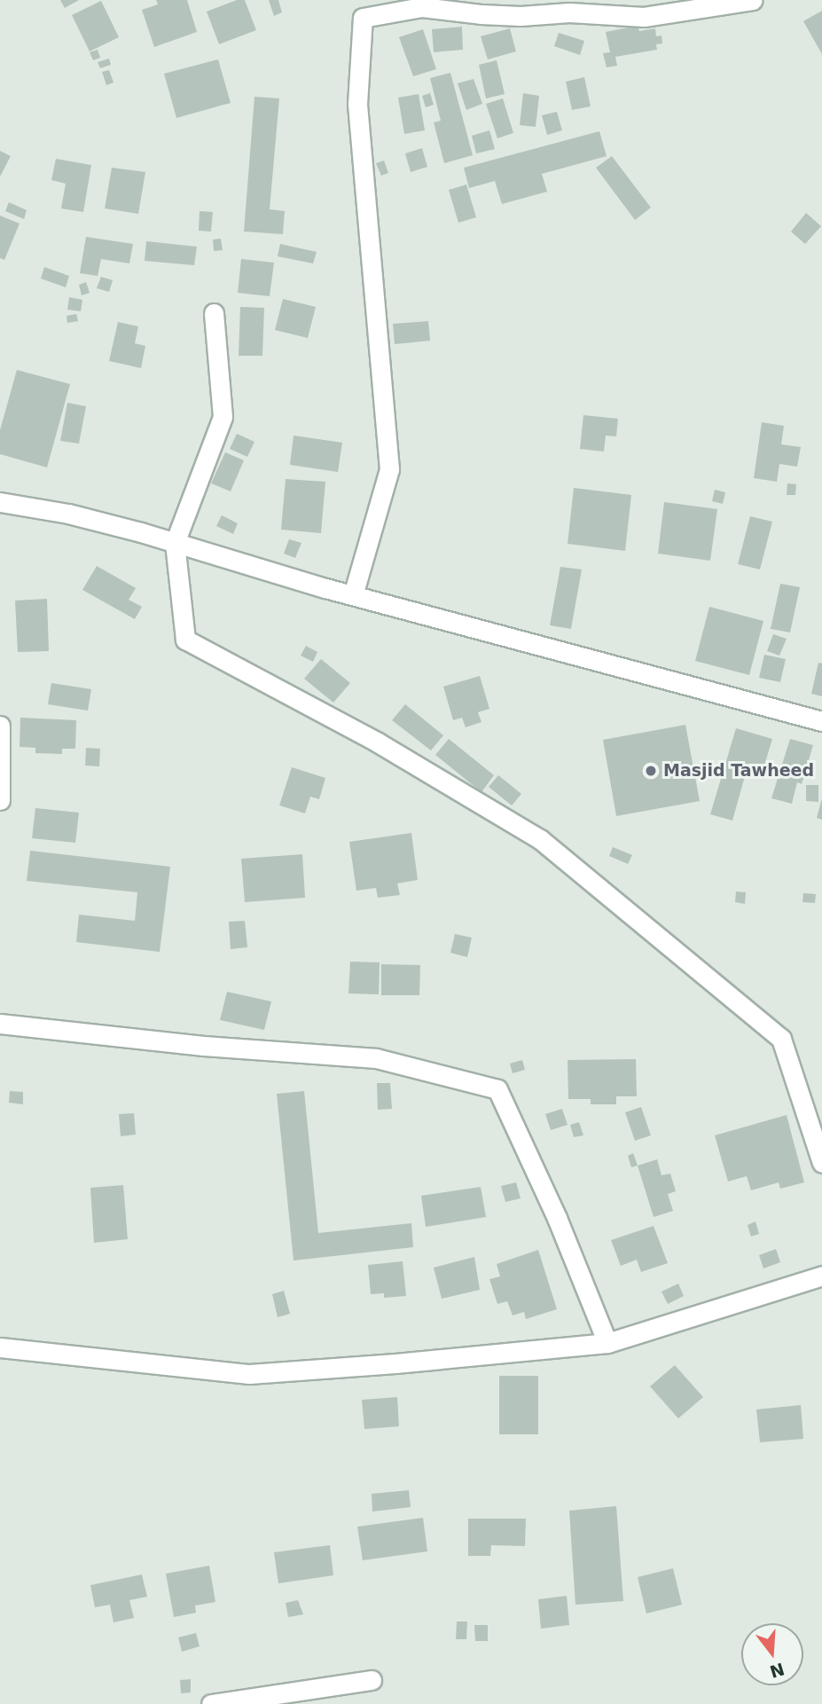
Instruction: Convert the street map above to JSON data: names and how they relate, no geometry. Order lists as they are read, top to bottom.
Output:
{
  "places": ["Masjid Tawheed"],
  "north": "bottom"
}
